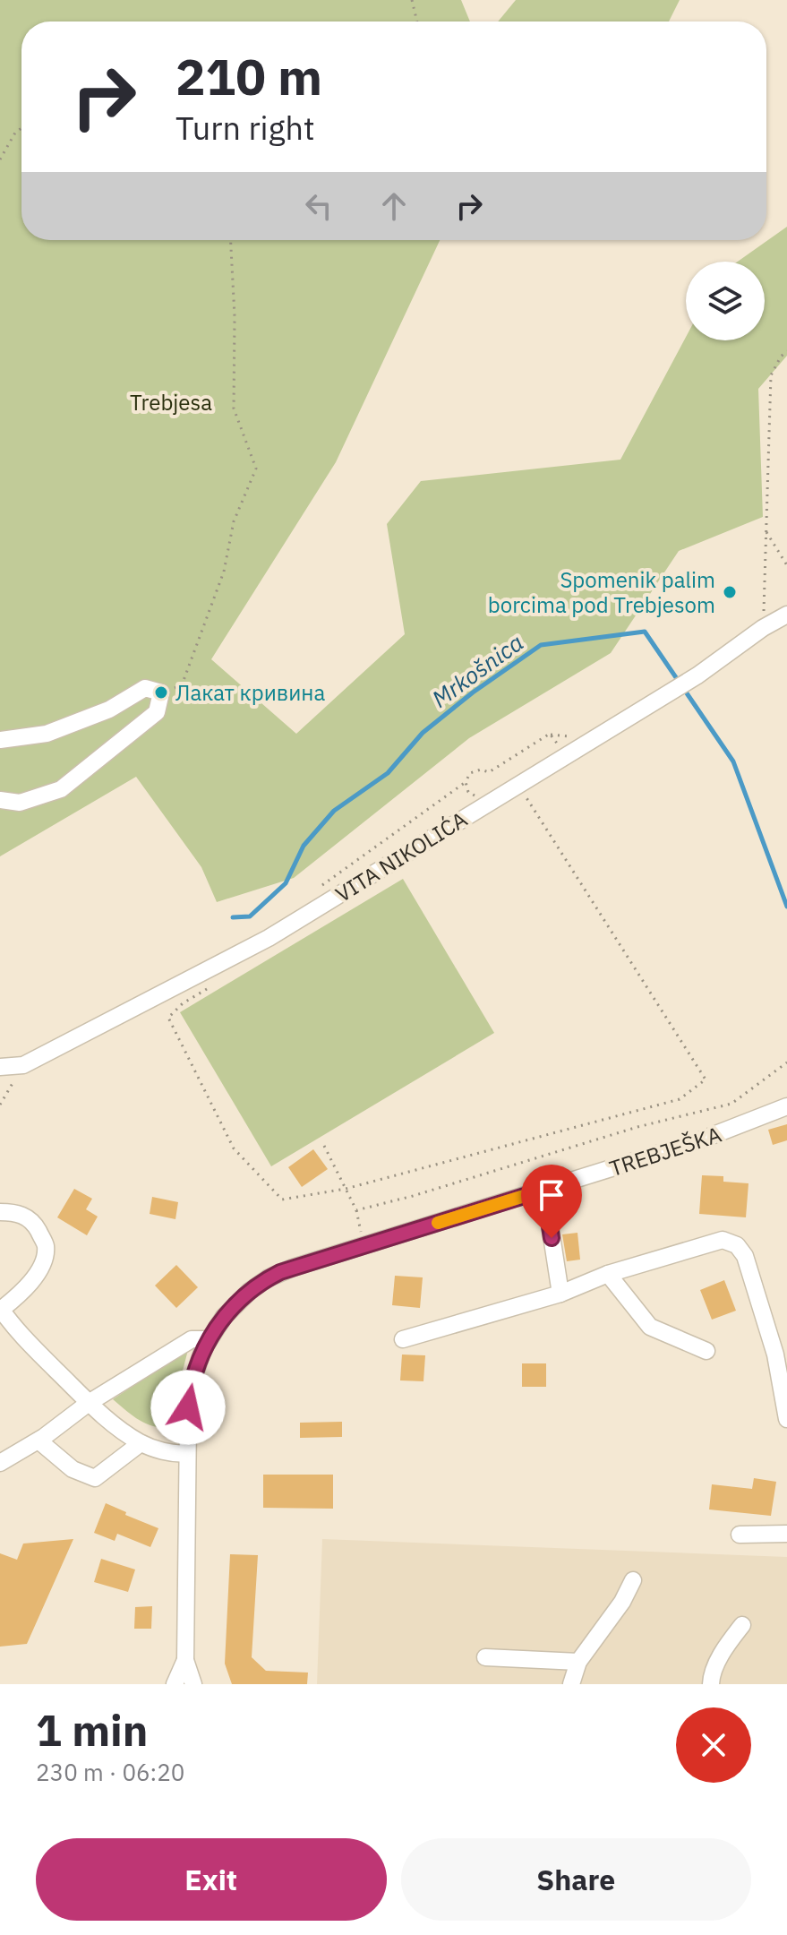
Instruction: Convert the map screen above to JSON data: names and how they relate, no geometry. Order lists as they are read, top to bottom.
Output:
{
  "streets": {
    "street": ["VITA NIKOLIĆA", "TREBJEŠKA"]
  },
  "water": ["Mrkošnica"],
  "parks": ["Trebjesa"],
  "places": ["Spomenik palim borcima pod Trebjesom", "Лакат кривина"],
  "page": {
    "turn": ["210 m", "Turn right"],
    "heading": ["1 min", "230 m · 06:20"],
    "buttons": ["Exit", "Share"]
  }
}
